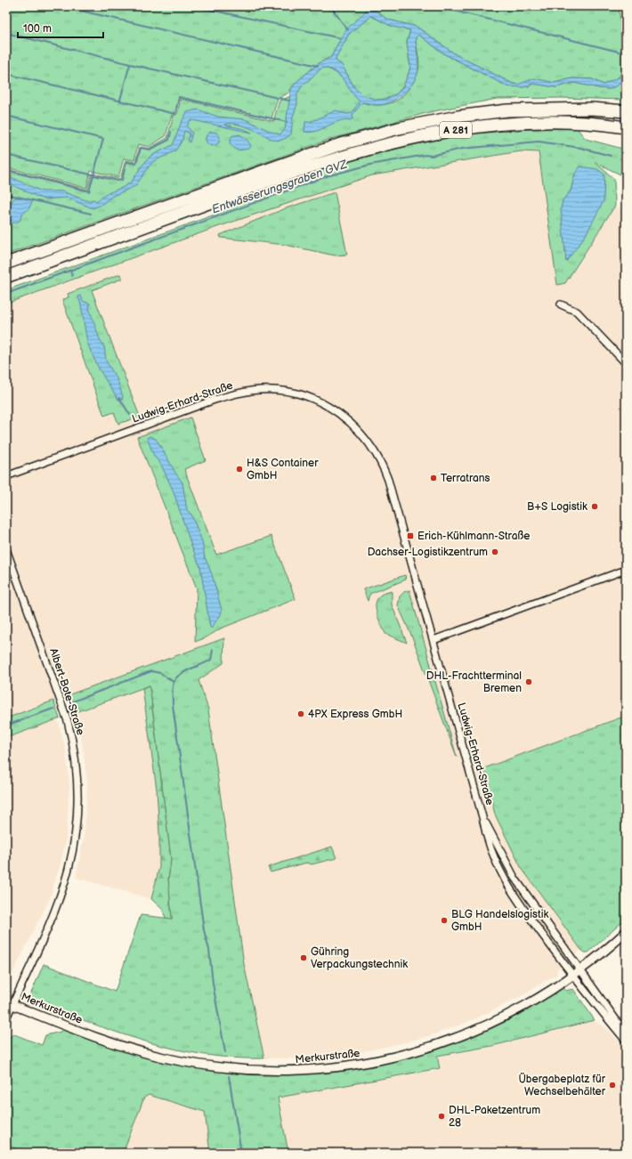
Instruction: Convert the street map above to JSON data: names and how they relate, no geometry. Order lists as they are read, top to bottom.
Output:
{
  "streets": {
    "highway": ["A 281"],
    "street": ["Ludwig-Erhard-Straße", "Albert-Bote-Straße", "Merkurstraße"]
  },
  "crossings": [
    ["Ludwig-Erhard-Straße", "Merkurstraße"],
    ["Albert-Bote-Straße", "Merkurstraße"]
  ],
  "water": ["Entwässerungsgraben GVZ"],
  "places": {
    "other": [
      "H&S Container GmbH",
      "Terratrans",
      "B+S Logistik",
      "Dachser-Logistikzentrum",
      "DHL-Frachtterminal Bremen",
      "4PX Express GmbH",
      "BLG Handelslogistik GmbH",
      "Gühring Verpackungstechnik",
      "Übergabeplatz für Wechselbehälter",
      "DHL-Paketzentrum 28"
    ],
    "transit": ["Erich-Kühlmann-Straße"]
  },
  "scale_bar": "100 m"
}
